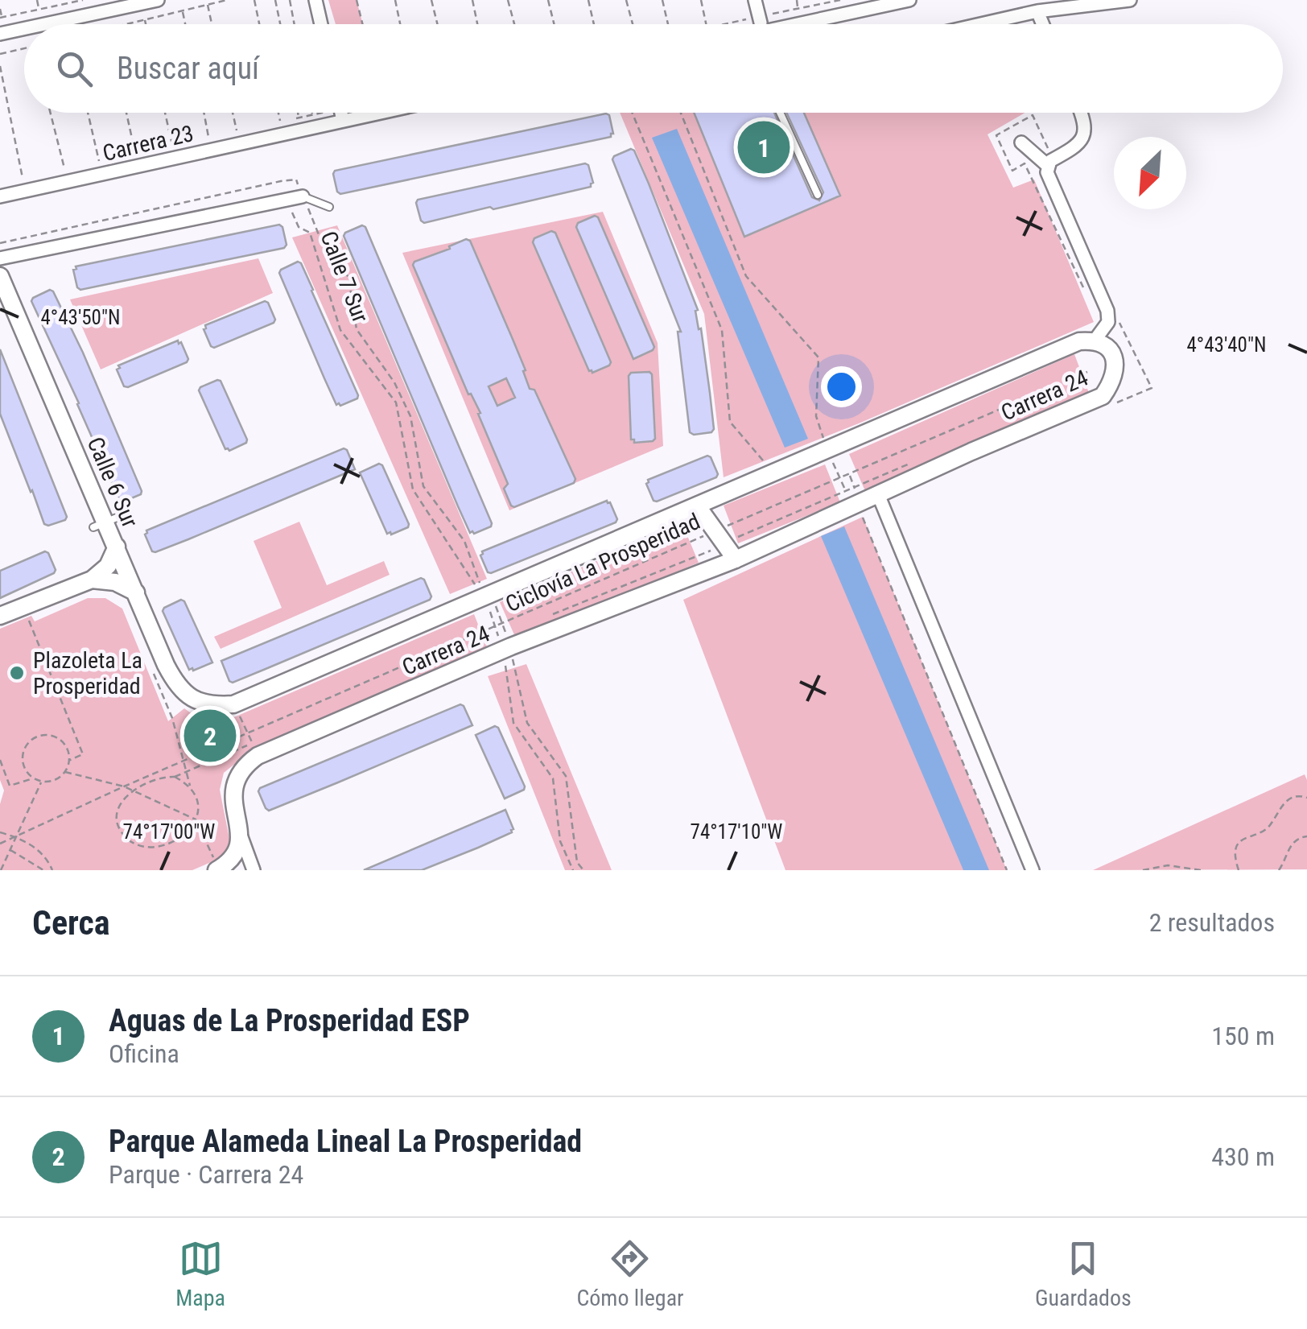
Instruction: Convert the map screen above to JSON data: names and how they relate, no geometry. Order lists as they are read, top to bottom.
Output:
{
  "streets": {
    "street": ["Carrera 23", "Carrera 24", "Calle 6 Sur"],
    "path": ["Calle 7 Sur", "Ciclovía La Prosperidad"]
  },
  "crossings": [
    ["Calle 7 Sur", "Carrera 24"],
    ["Carrera 24", "Calle 6 Sur"]
  ],
  "places": ["Plazoleta La Prosperidad"],
  "north": "bottom left",
  "page": {
    "search": "Buscar aquí",
    "pins": ["1", "2"],
    "heading": ["Cerca", "2 resultados"],
    "list": [
      {
        "mark": "1",
        "name": "Aguas de La Prosperidad ESP",
        "note": "Oficina",
        "value": "150 m"
      },
      {
        "mark": "2",
        "name": "Parque Alameda Lineal La Prosperidad",
        "note": "Parque · Carrera 24",
        "value": "430 m"
      }
    ],
    "nav": ["Mapa", "Cómo llegar", "Guardados"]
  },
  "coordinates": [
    "4°43'50\"N",
    "4°43'40\"N",
    "74°17'00\"W",
    "74°17'10\"W"
  ]
}
